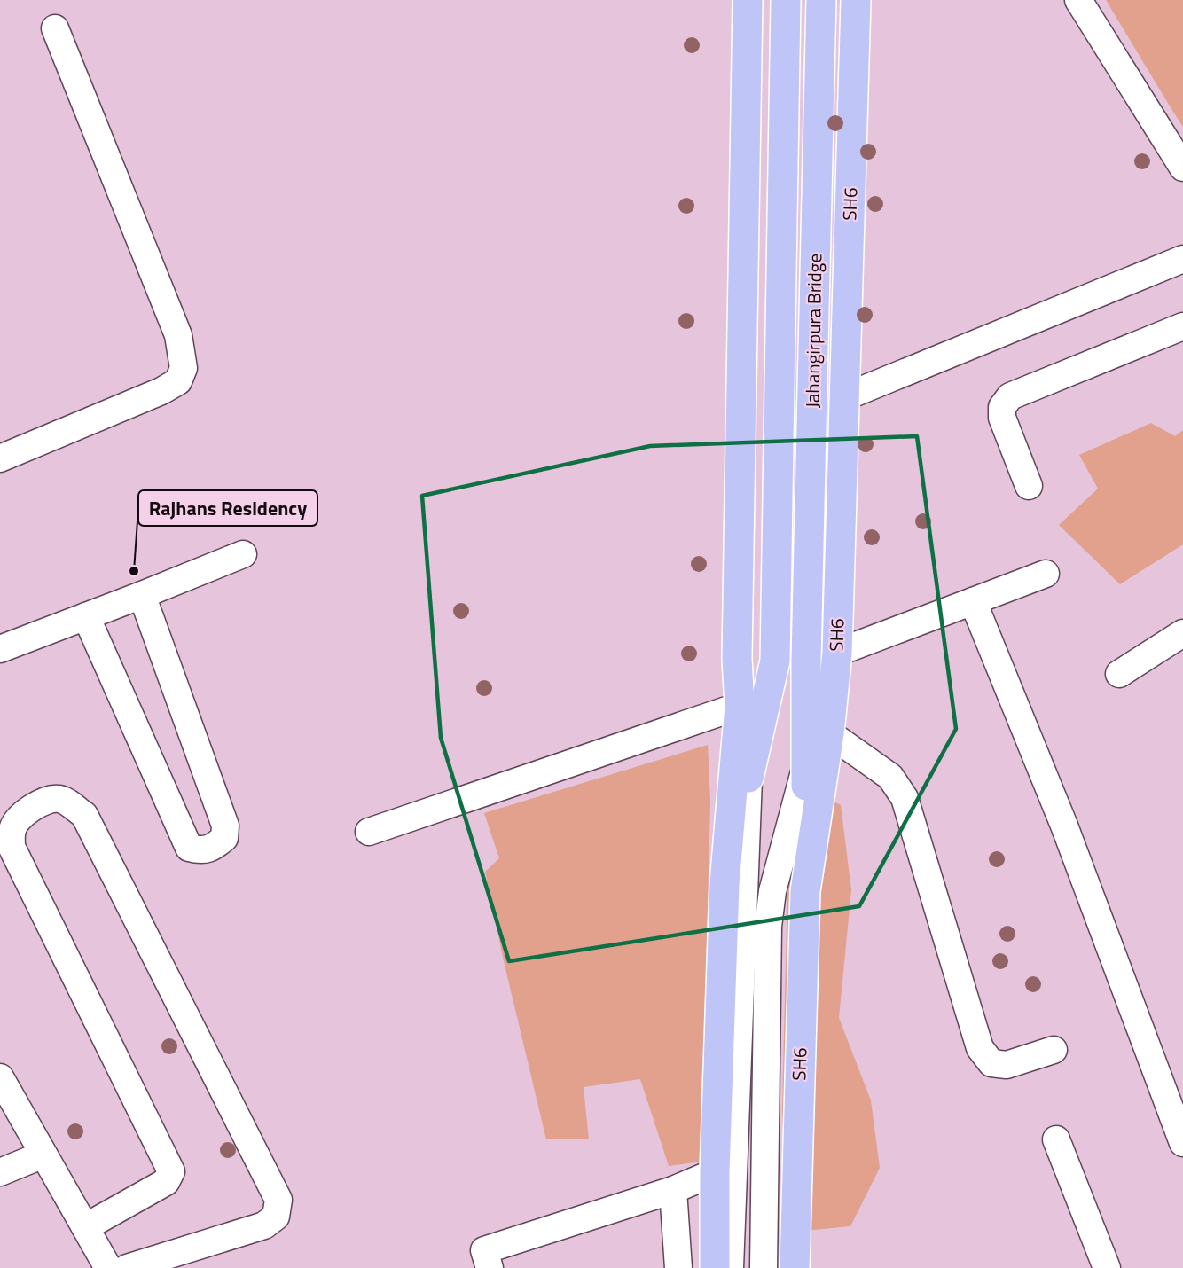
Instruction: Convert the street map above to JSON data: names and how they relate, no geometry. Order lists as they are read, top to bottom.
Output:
{
  "streets": {
    "main road": ["SH6", "Jahangirpura Bridge"]
  },
  "crossings": [
    ["SH6", "Jahangirpura Bridge"]
  ],
  "places": ["Rajhans Residency"]
}
